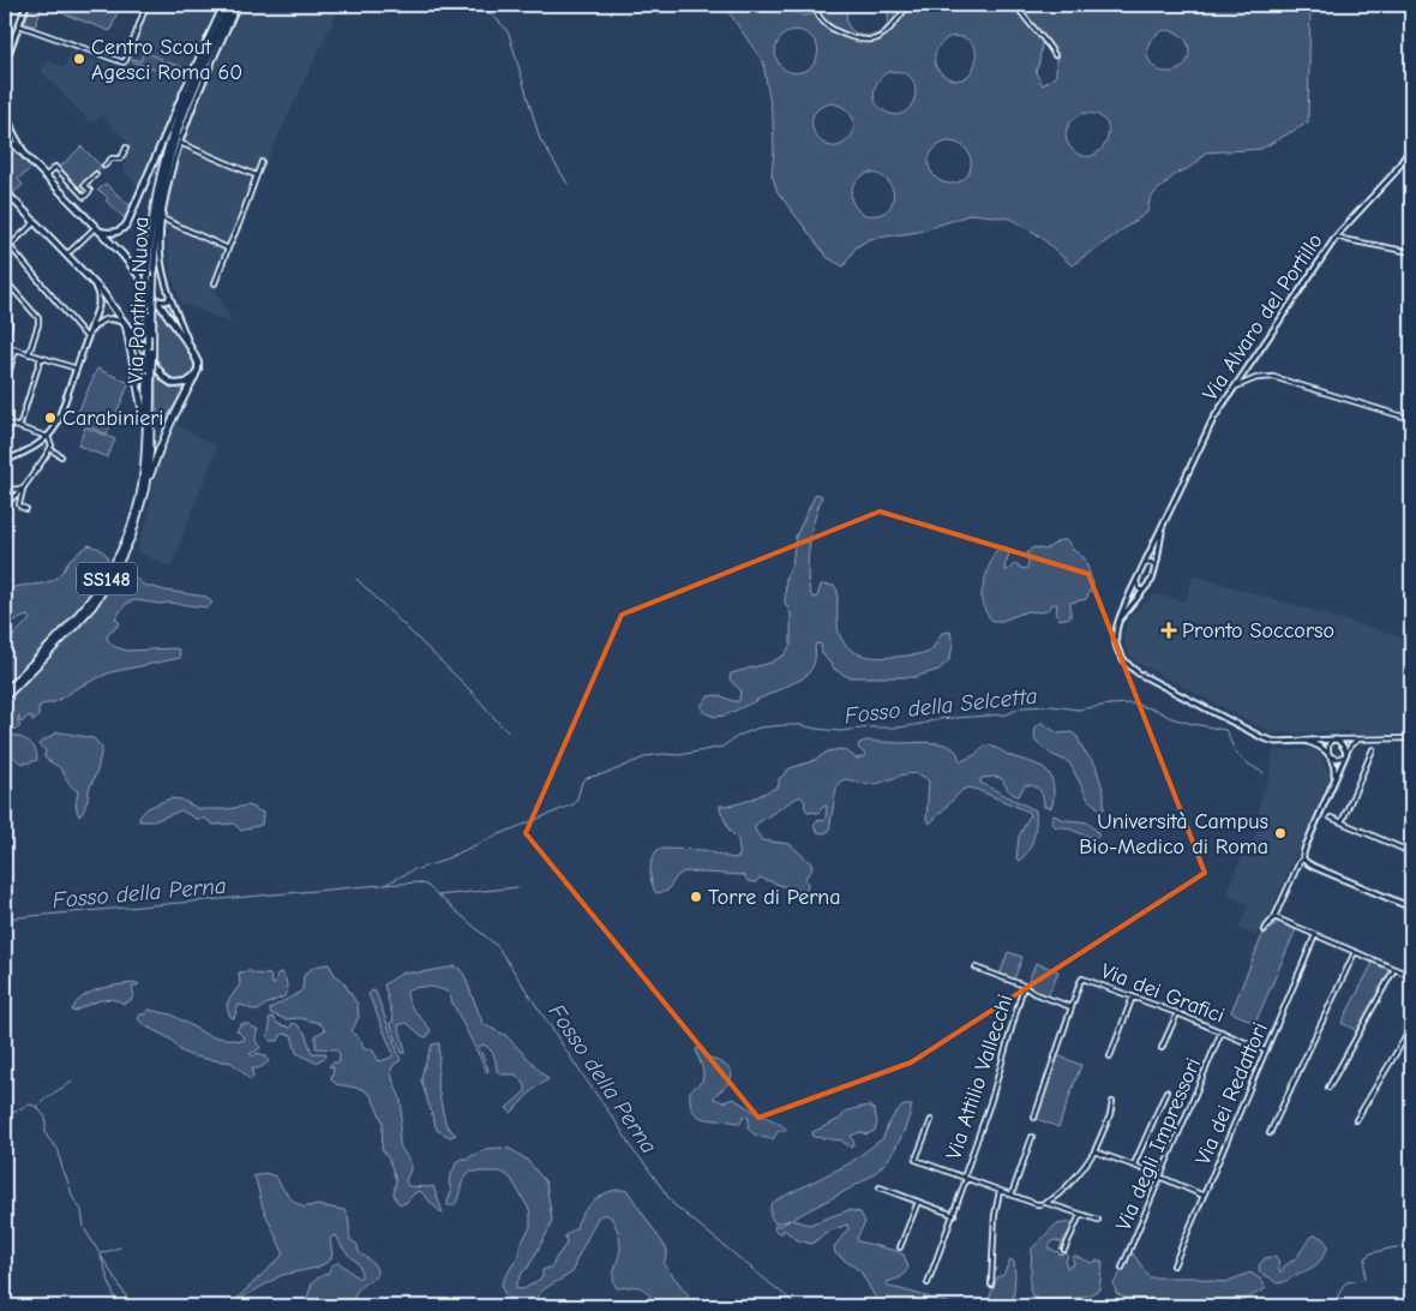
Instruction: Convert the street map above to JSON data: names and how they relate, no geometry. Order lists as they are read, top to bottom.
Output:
{
  "streets": {
    "highway": ["Via Pontina Nuova", "SS148"],
    "street": [
      "Via Alvaro del Portillo",
      "Via dei Grafici",
      "Via Attilio Vallecchi",
      "Via dei Redattori",
      "Via degli Impressori"
    ]
  },
  "crossings": [
    ["Via Pontina Nuova", "SS148"],
    ["Via dei Grafici", "Via dei Redattori"],
    ["Via dei Grafici", "Via degli Impressori"]
  ],
  "water": ["Fosso della Selcetta", "Fosso della Perna"],
  "places": {
    "other": [
      "Centro Scout Agesci Roma 60",
      "Carabinieri",
      "Università Campus Bio-Medico di Roma",
      "Torre di Perna"
    ],
    "health": ["Pronto Soccorso"]
  }
}
